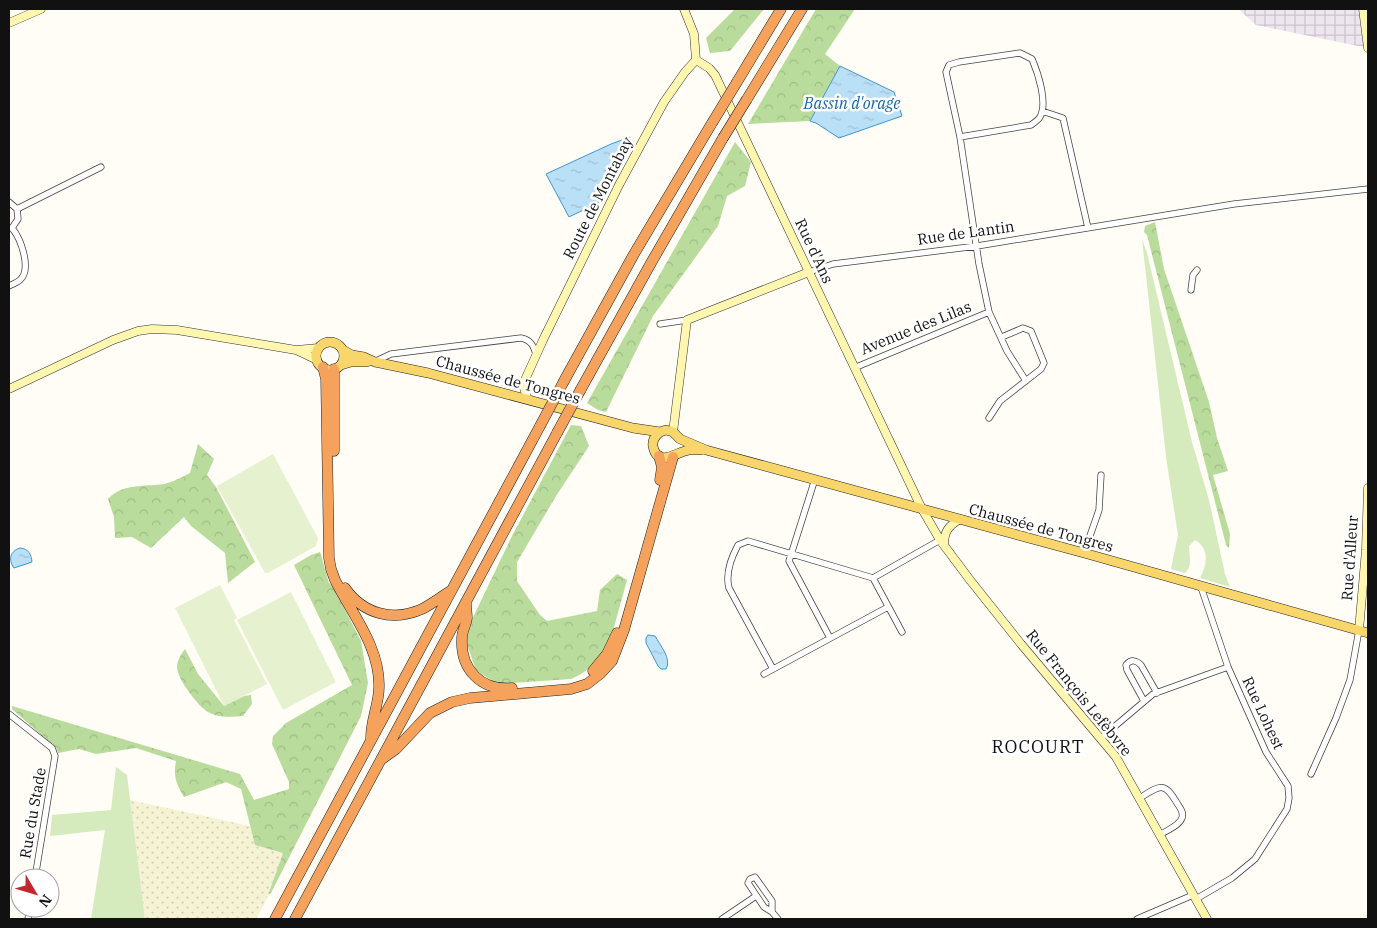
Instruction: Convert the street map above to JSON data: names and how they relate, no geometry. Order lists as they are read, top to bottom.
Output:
{
  "streets": {
    "main road": [
      "Route de Montabay",
      "Rue de Lantin",
      "Rue d'Ans",
      "Chaussée de Tongres",
      "Rue d'Alleur",
      "Rue François Lefèbvre"
    ],
    "street": ["Avenue des Lilas", "Rue Lohest", "Rue du Stade"]
  },
  "crossings": [
    ["Route de Montabay", "Rue d'Ans"],
    ["Route de Montabay", "Chaussée de Tongres"],
    ["Rue de Lantin", "Rue d'Ans"],
    ["Rue de Lantin", "Avenue des Lilas"],
    ["Rue d'Ans", "Avenue des Lilas"],
    ["Rue d'Ans", "Chaussée de Tongres"],
    ["Rue d'Ans", "Rue François Lefèbvre"],
    ["Chaussée de Tongres", "Rue d'Alleur"],
    ["Chaussée de Tongres", "Rue François Lefèbvre"],
    ["Chaussée de Tongres", "Rue Lohest"],
    ["Rue François Lefèbvre", "Rue Lohest"]
  ],
  "districts": ["ROCOURT"],
  "water": ["Bassin d'orage"],
  "north": "bottom right"
}
